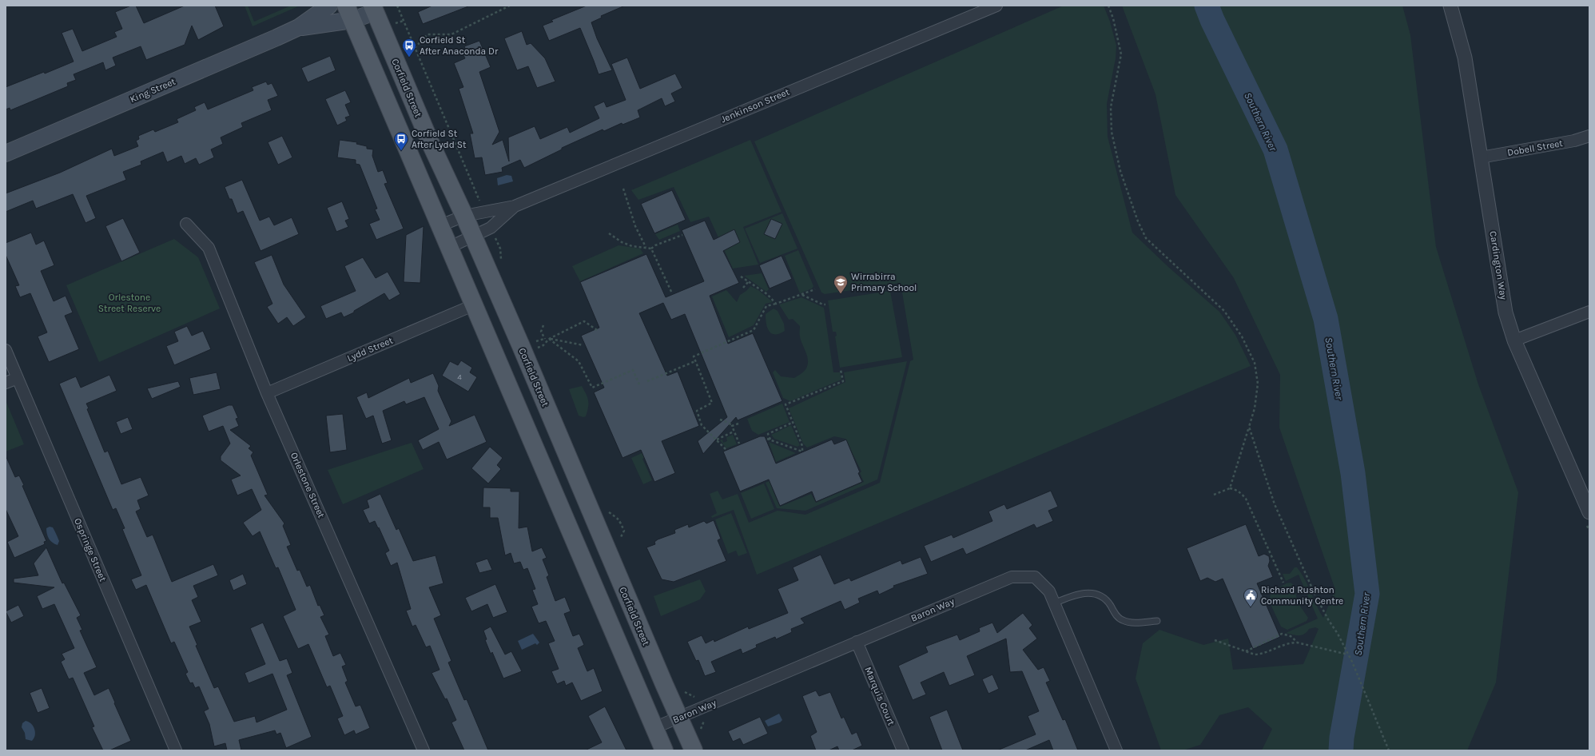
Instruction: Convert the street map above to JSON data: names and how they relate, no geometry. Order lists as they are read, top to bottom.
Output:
{
  "streets": {
    "main road": ["Corfield Street", "King Street"],
    "street": [
      "Jenkinson Street",
      "Dobell Street",
      "Cardington Way",
      "Lydd Street",
      "Orlestone Street",
      "Ospringe Street",
      "Baron Way",
      "Marquis Court"
    ]
  },
  "crossings": [
    ["Corfield Street", "King Street"],
    ["Corfield Street", "Jenkinson Street"],
    ["Corfield Street", "Baron Way"],
    ["Dobell Street", "Cardington Way"],
    ["Lydd Street", "Orlestone Street"],
    ["Baron Way", "Marquis Court"]
  ],
  "water": ["Southern River"],
  "parks": ["Orlestone Street Reserve"],
  "places": {
    "bus stop": ["Corfield St After Anaconda Dr", "Corfield St After Lydd St"],
    "school or university": ["Wirrabirra Primary School"],
    "public building": ["Richard Rushton Community Centre"]
  },
  "house_numbers": ["4"]
}
